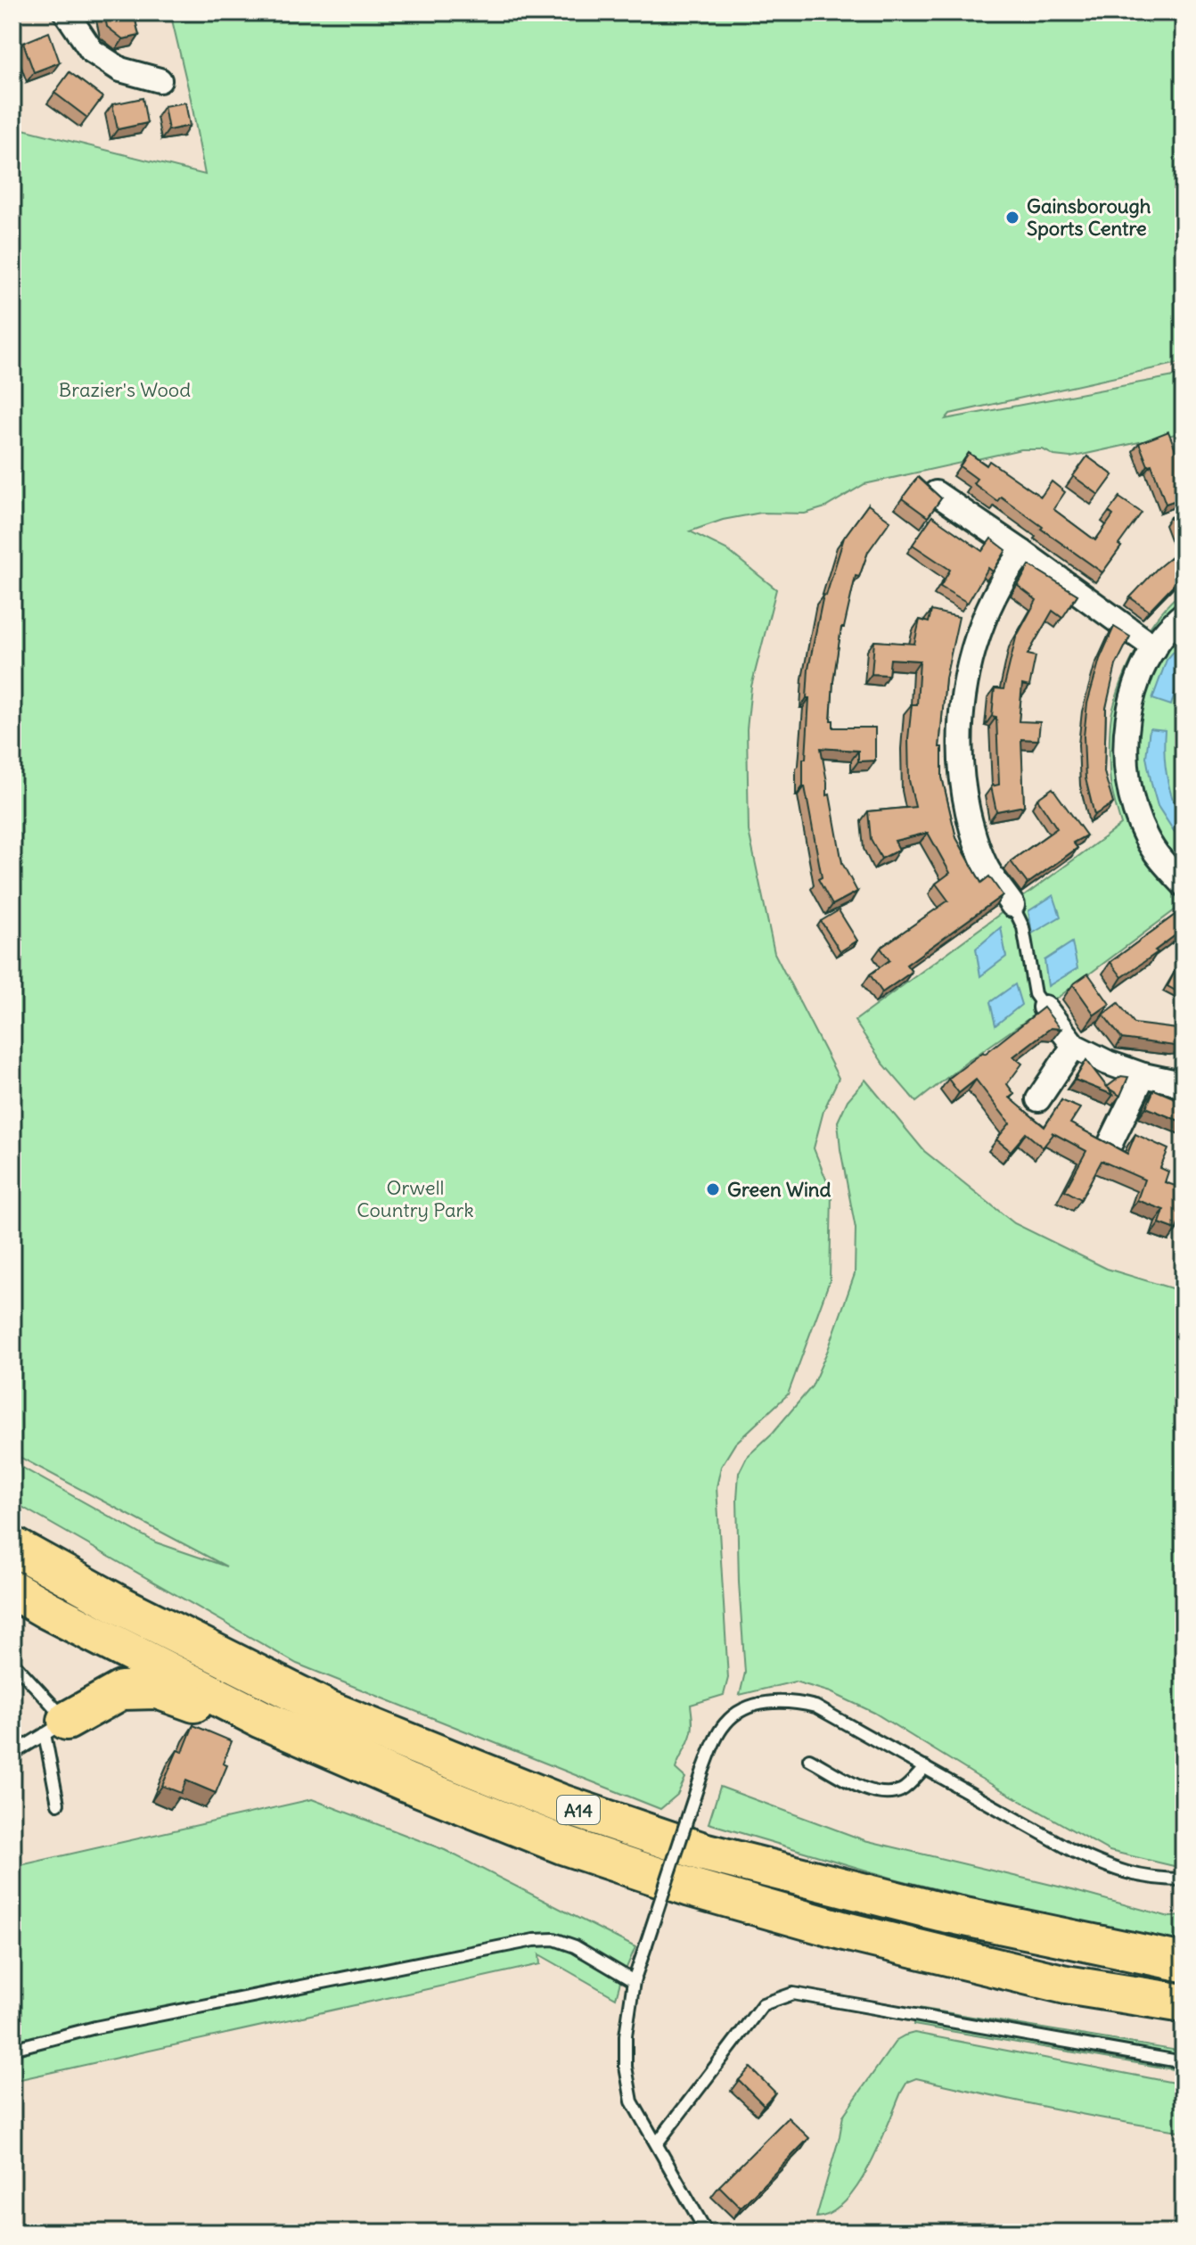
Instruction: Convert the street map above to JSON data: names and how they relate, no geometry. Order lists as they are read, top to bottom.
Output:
{
  "streets": {
    "highway": ["A14"]
  },
  "parks": ["Brazier's Wood", "Orwell Country Park"],
  "places": ["Gainsborough Sports Centre", "Green Wind"]
}
